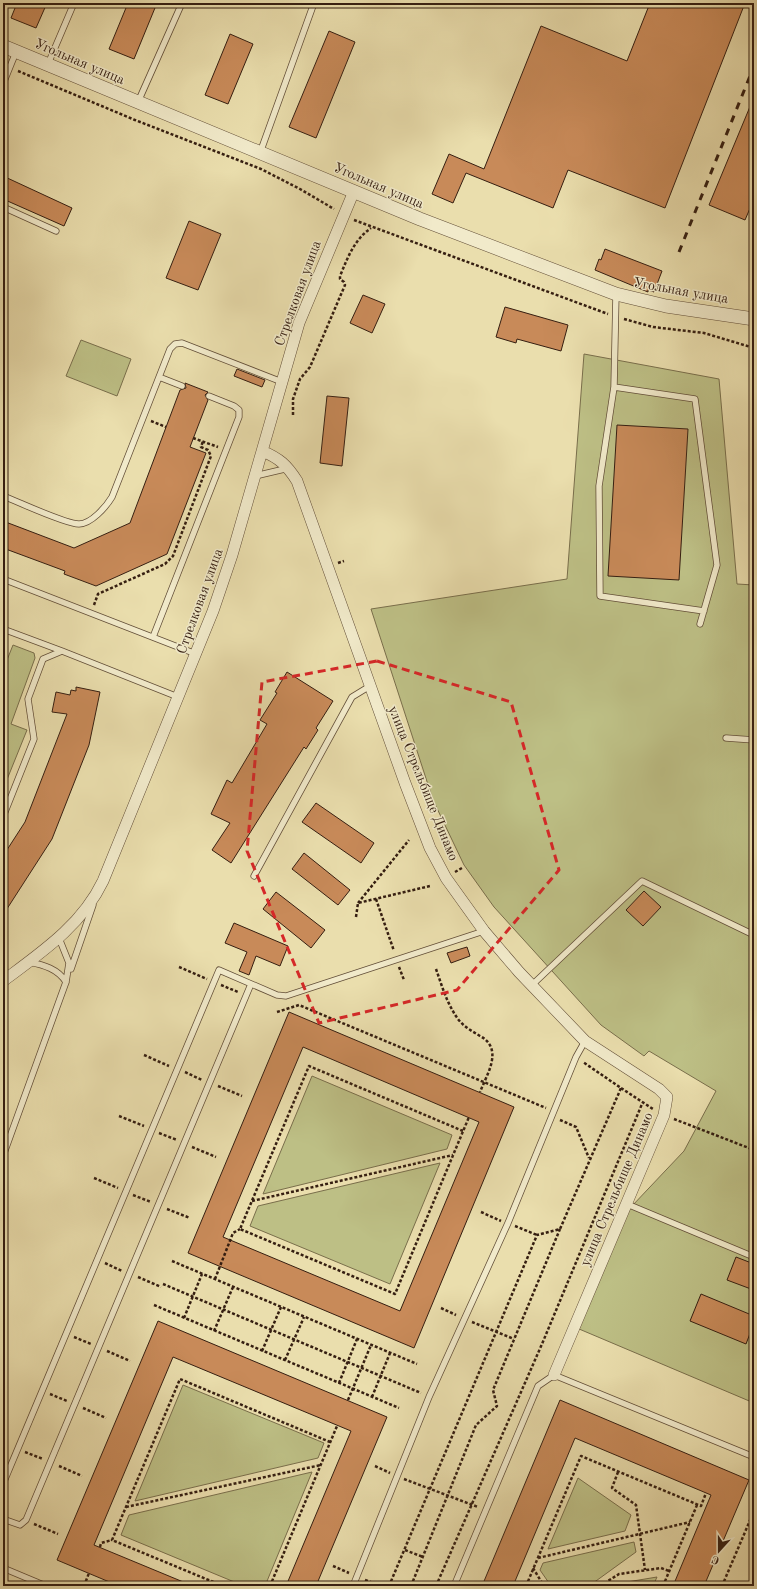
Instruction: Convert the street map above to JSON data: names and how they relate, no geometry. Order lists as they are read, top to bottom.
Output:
{
  "streets": {
    "street": ["Угольная улица", "Стрелковая улица", "улица Стрельбище Динамо"]
  },
  "crossings": [
    ["Угольная улица", "Стрелковая улица"],
    ["Стрелковая улица", "улица Стрельбище Динамо"]
  ],
  "north": "bottom"
}
